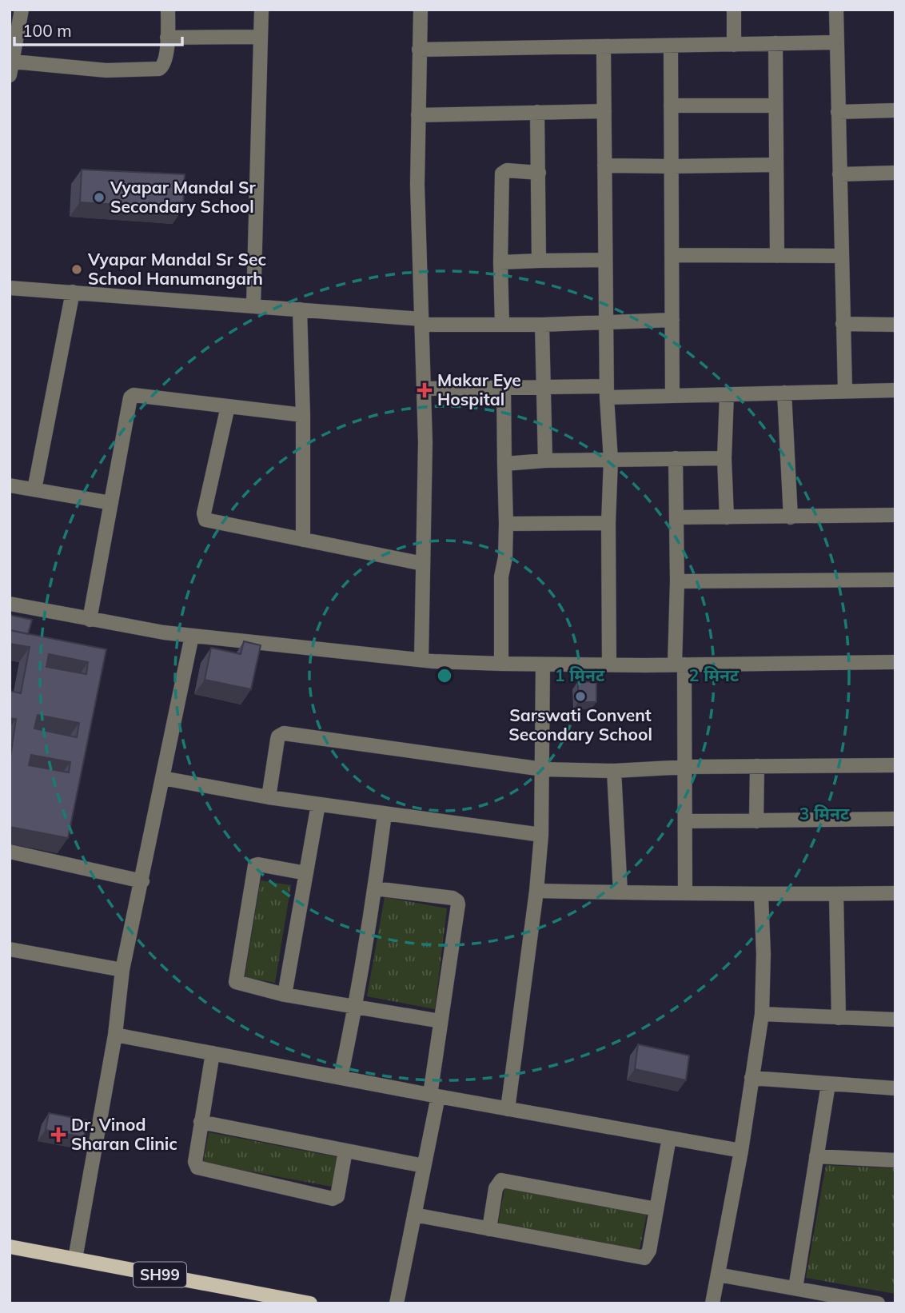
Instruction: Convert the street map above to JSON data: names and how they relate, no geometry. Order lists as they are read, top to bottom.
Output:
{
  "streets": {
    "main road": ["SH99"]
  },
  "places": {
    "other": ["Vyapar Mandal Sr Secondary School", "Vyapar Mandal Sr Sec School Hanumangarh", "Sarswati Convent Secondary School"],
    "health": ["Makar Eye Hospital", "Dr. Vinod Sharan Clinic"]
  },
  "scale_bar": "100 m",
  "rings": ["1 मिनट", "2 मिनट", "3 मिनट"]
}
